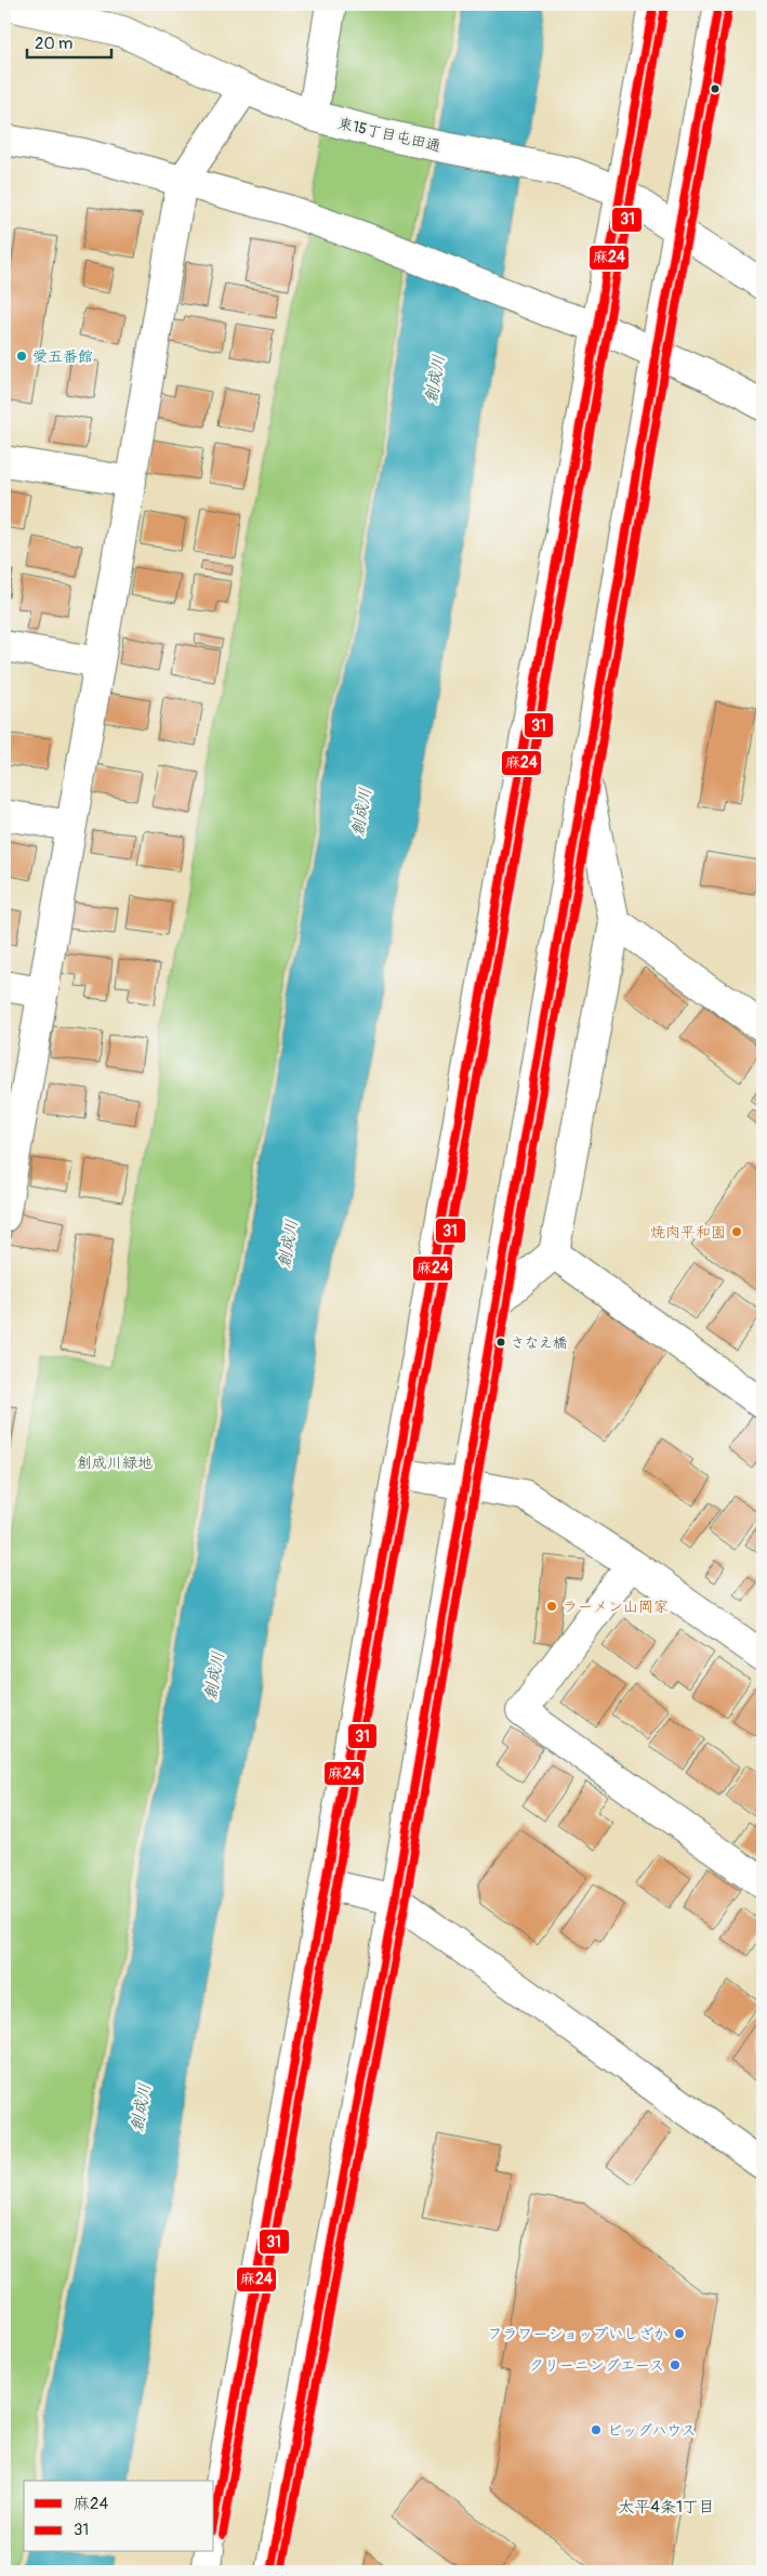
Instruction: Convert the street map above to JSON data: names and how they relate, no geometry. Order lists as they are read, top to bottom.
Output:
{
  "streets": {
    "main road": ["東15丁目屯田通"]
  },
  "districts": ["太平4条1丁目"],
  "water": ["創成川"],
  "parks": ["創成川緑地"],
  "places": [
    "愛五番館",
    "焼肉平和園",
    "さなえ橋",
    "ラーメン山岡家",
    "フラワーショップいしざか",
    "クリーニングエース",
    "ビッグハウス"
  ],
  "lines": ["transit line 麻24", "transit line 31"],
  "legend": ["麻24", "31"],
  "scale_bar": "20 m"
}
